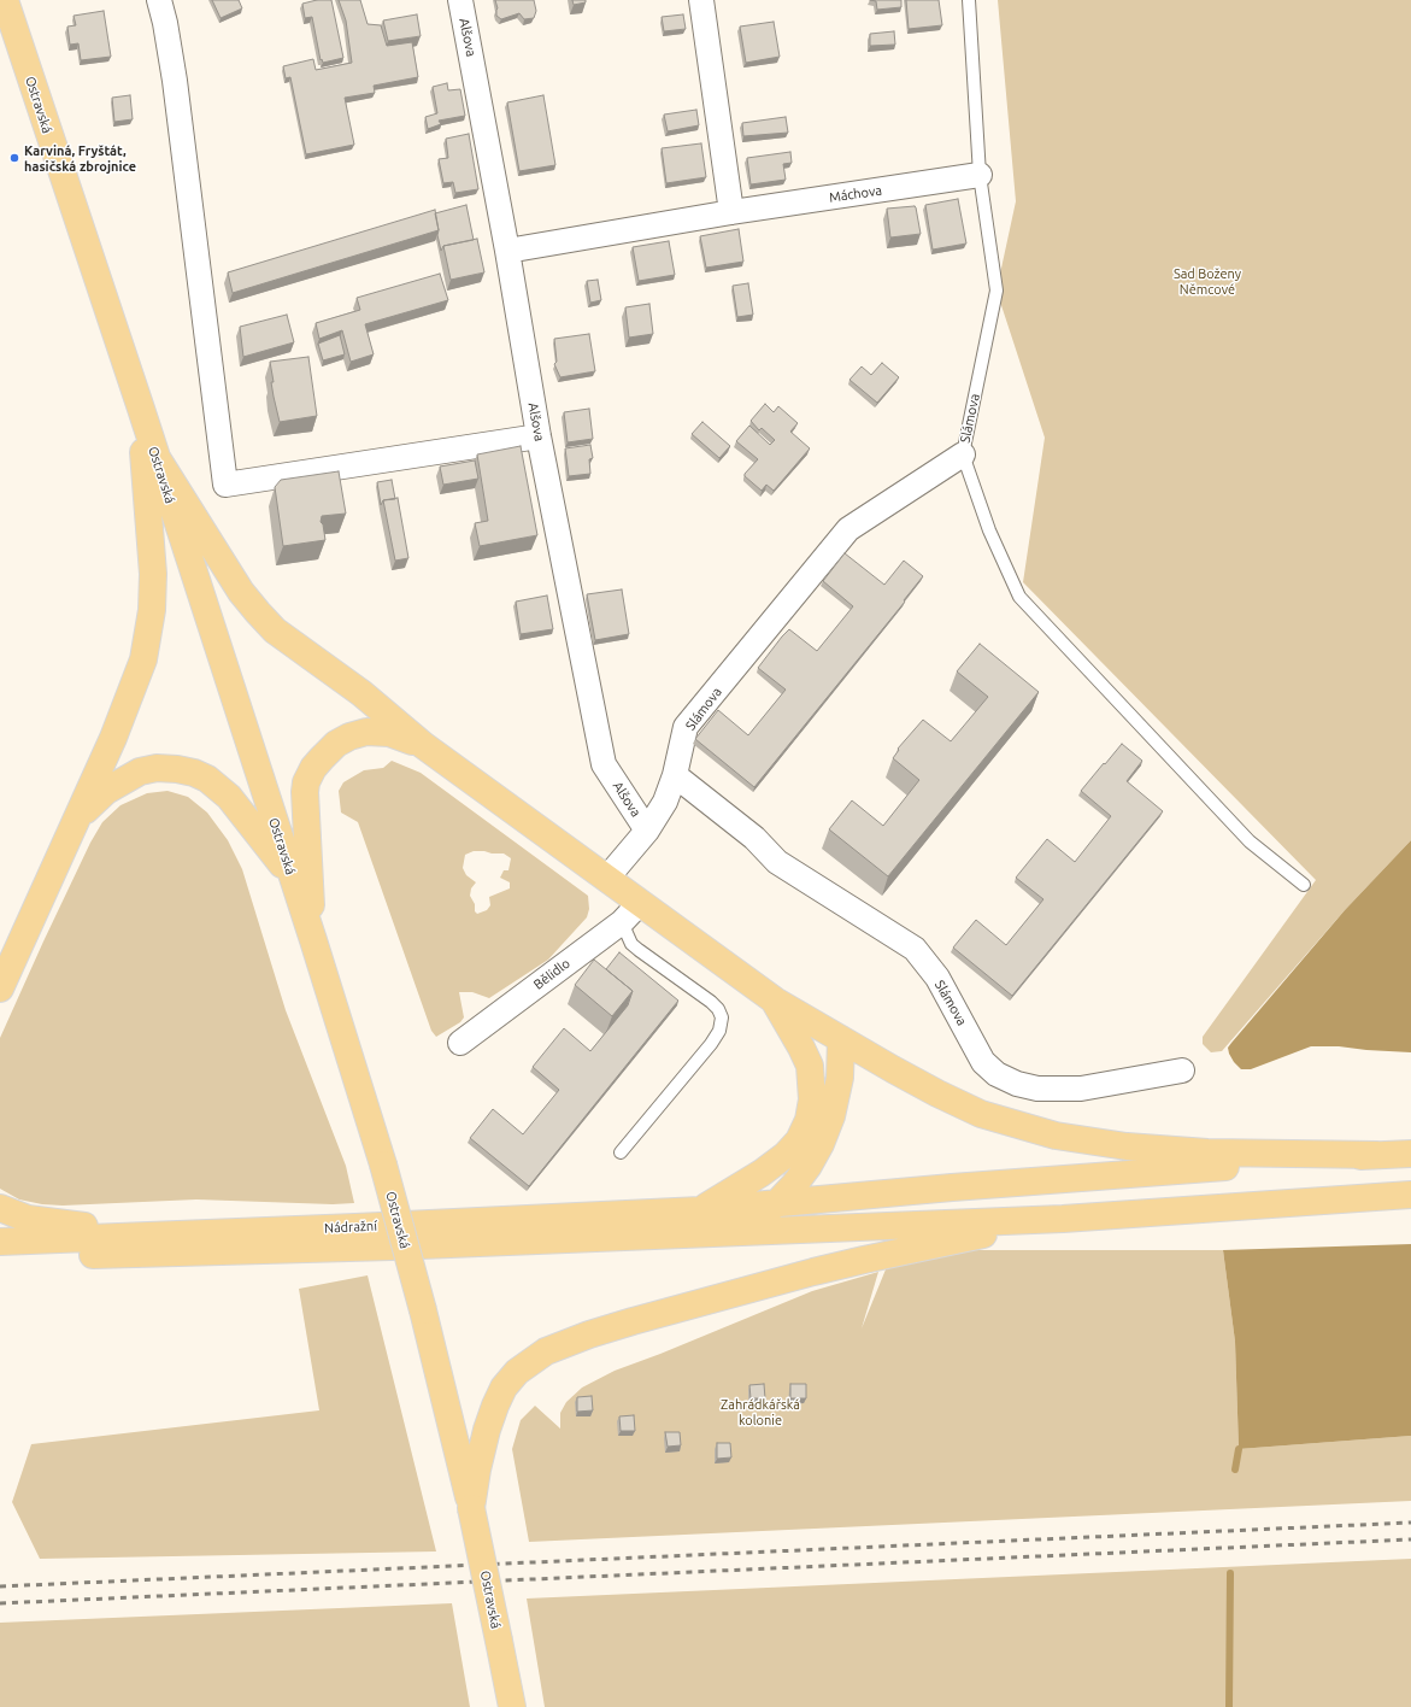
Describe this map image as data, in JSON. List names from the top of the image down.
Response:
{
  "streets": {
    "main road": ["Ostravská", "Nádražní"],
    "street": [
      "Alšova",
      "Máchova",
      "Slámova",
      "Bělidlo"
    ]
  },
  "crossings": [
    ["Alšova", "Máchova"],
    ["Alšova", "Slámova"],
    ["Máchova", "Slámova"]
  ],
  "parks": ["Sad Boženy Němcové", "Zahrádkářská kolonie"],
  "places": ["Karviná, Fryštát, hasičská zbrojnice"]
}
